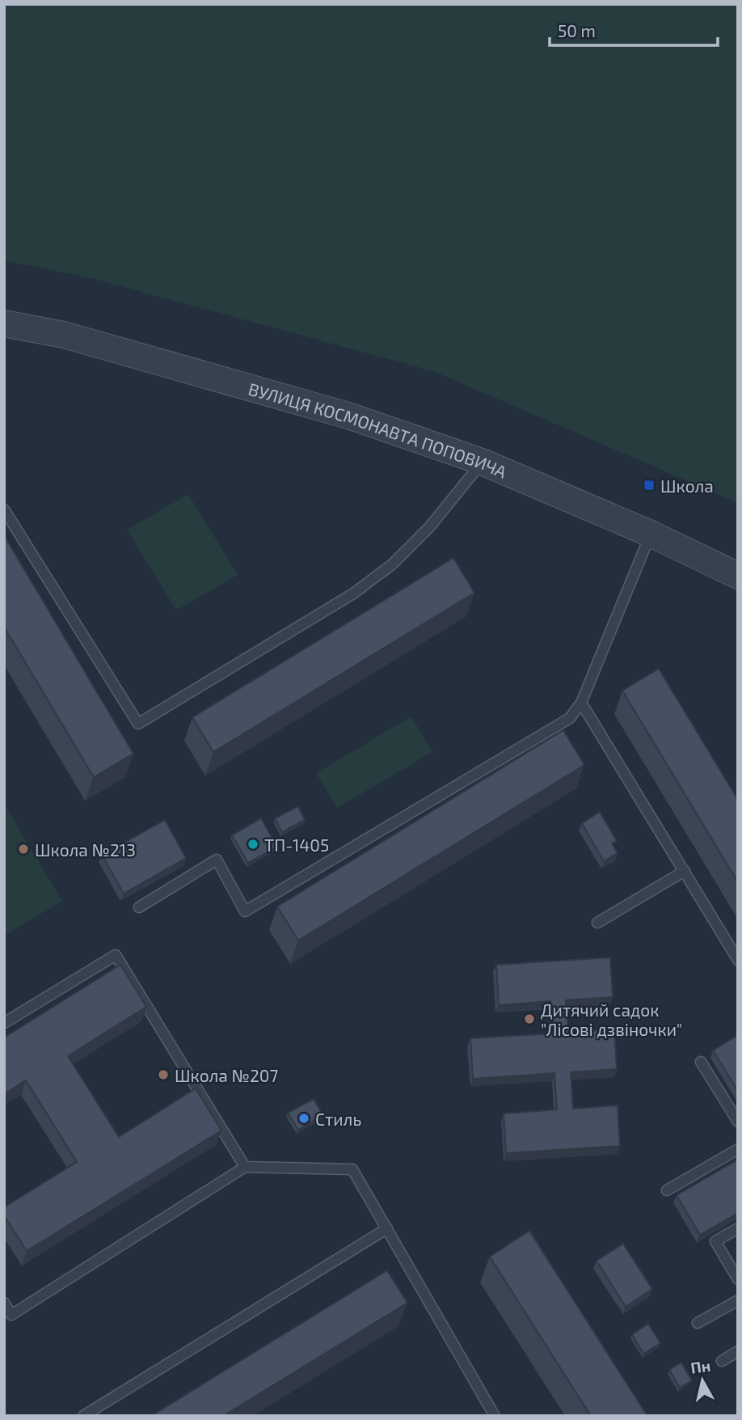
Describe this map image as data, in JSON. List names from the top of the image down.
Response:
{
  "streets": {
    "street": ["ВУЛИЦЯ КОСМОНАВТА ПОПОВИЧА"]
  },
  "places": {
    "transit": ["Школа"],
    "other": [
      "ТП-1405",
      "Школа №213",
      "Дитячий садок \"Лісові дзвіночки\"",
      "Школа №207",
      "Стиль"
    ]
  },
  "scale_bar": "50 m",
  "north": "top"
}
